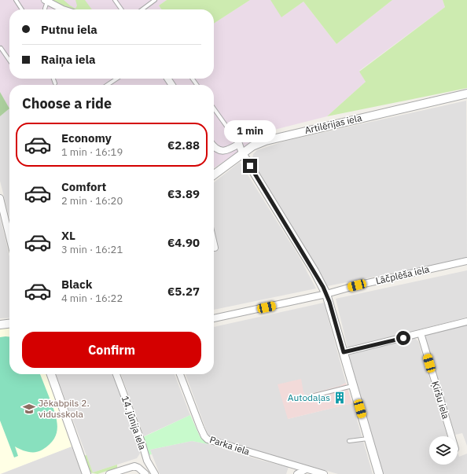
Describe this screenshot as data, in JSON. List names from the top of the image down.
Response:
{
  "streets": {
    "street": [
      "Artilērijas iela",
      "Lāčplēša iela",
      "Ķiršu iela",
      "14. jūnija iela",
      "Parka iela"
    ]
  },
  "places": {
    "building": ["Autodaļas"],
    "school or university": ["Jēkabpils 2. vidusskola"]
  },
  "page": {
    "banner": ["Putnu iela", "Raiņa iela"],
    "heading": "Choose a ride",
    "bubble": "1 min",
    "list": [
      {
        "name": "Economy",
        "note": "1 min · 16:19",
        "value": "€2.88"
      },
      {
        "name": "Comfort",
        "note": "2 min · 16:20",
        "value": "€3.89"
      },
      {
        "name": "XL",
        "note": "3 min · 16:21",
        "value": "€4.90"
      },
      {
        "name": "Black",
        "note": "4 min · 16:22",
        "value": "€5.27"
      }
    ],
    "buttons": "Confirm"
  }
}
